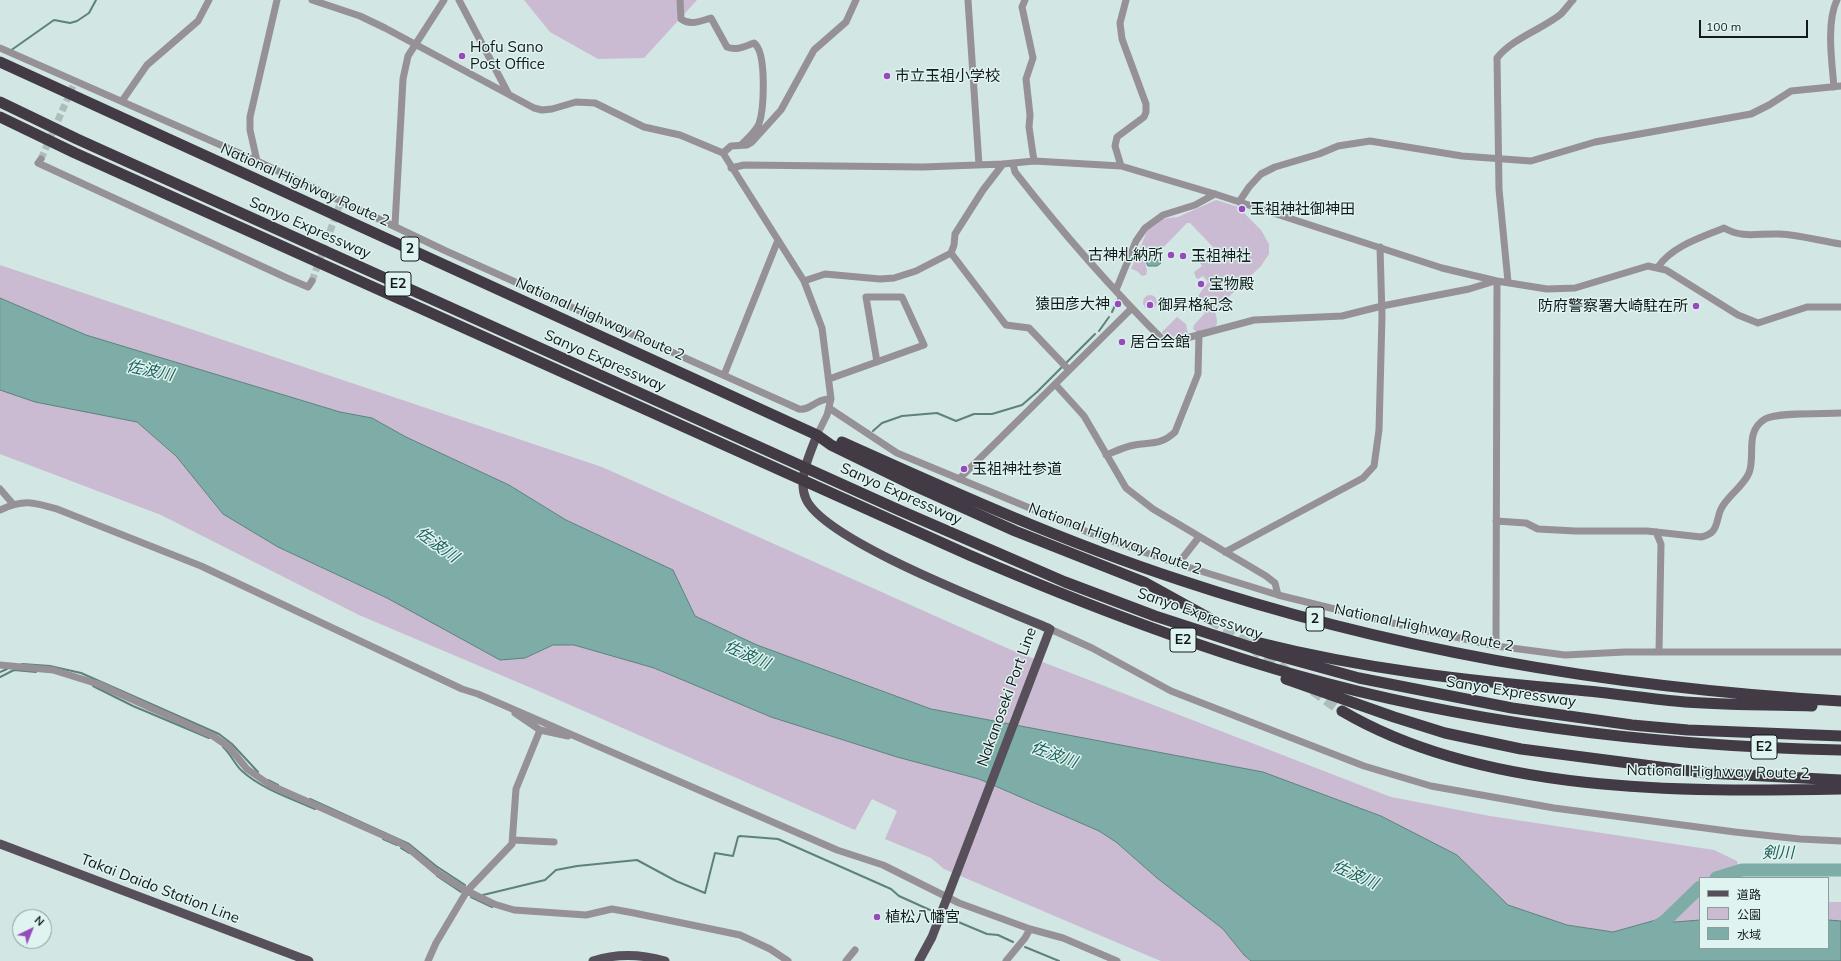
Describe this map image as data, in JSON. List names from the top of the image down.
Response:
{
  "streets": {
    "highway": [
      "National Highway Route 2",
      "Sanyo Expressway",
      "2",
      "E2"
    ],
    "main road": ["Nakanoseki Port Line", "Takai Daido Station Line"]
  },
  "crossings": [
    ["National Highway Route 2", "Nakanoseki Port Line"]
  ],
  "water": ["佐波川", "剣川"],
  "places": [
    "Hofu Sano Post Office",
    "市立玉祖小学校",
    "玉祖神社御神田",
    "古神札納所",
    "玉祖神社",
    "宝物殿",
    "猿田彦大神",
    "御昇格紀念",
    "防府警察署大崎駐在所",
    "居合会館",
    "玉祖神社参道",
    "植松八幡宮"
  ],
  "legend": ["道路", "公園", "水域"],
  "scale_bar": "100 m",
  "north": "top right"
}
